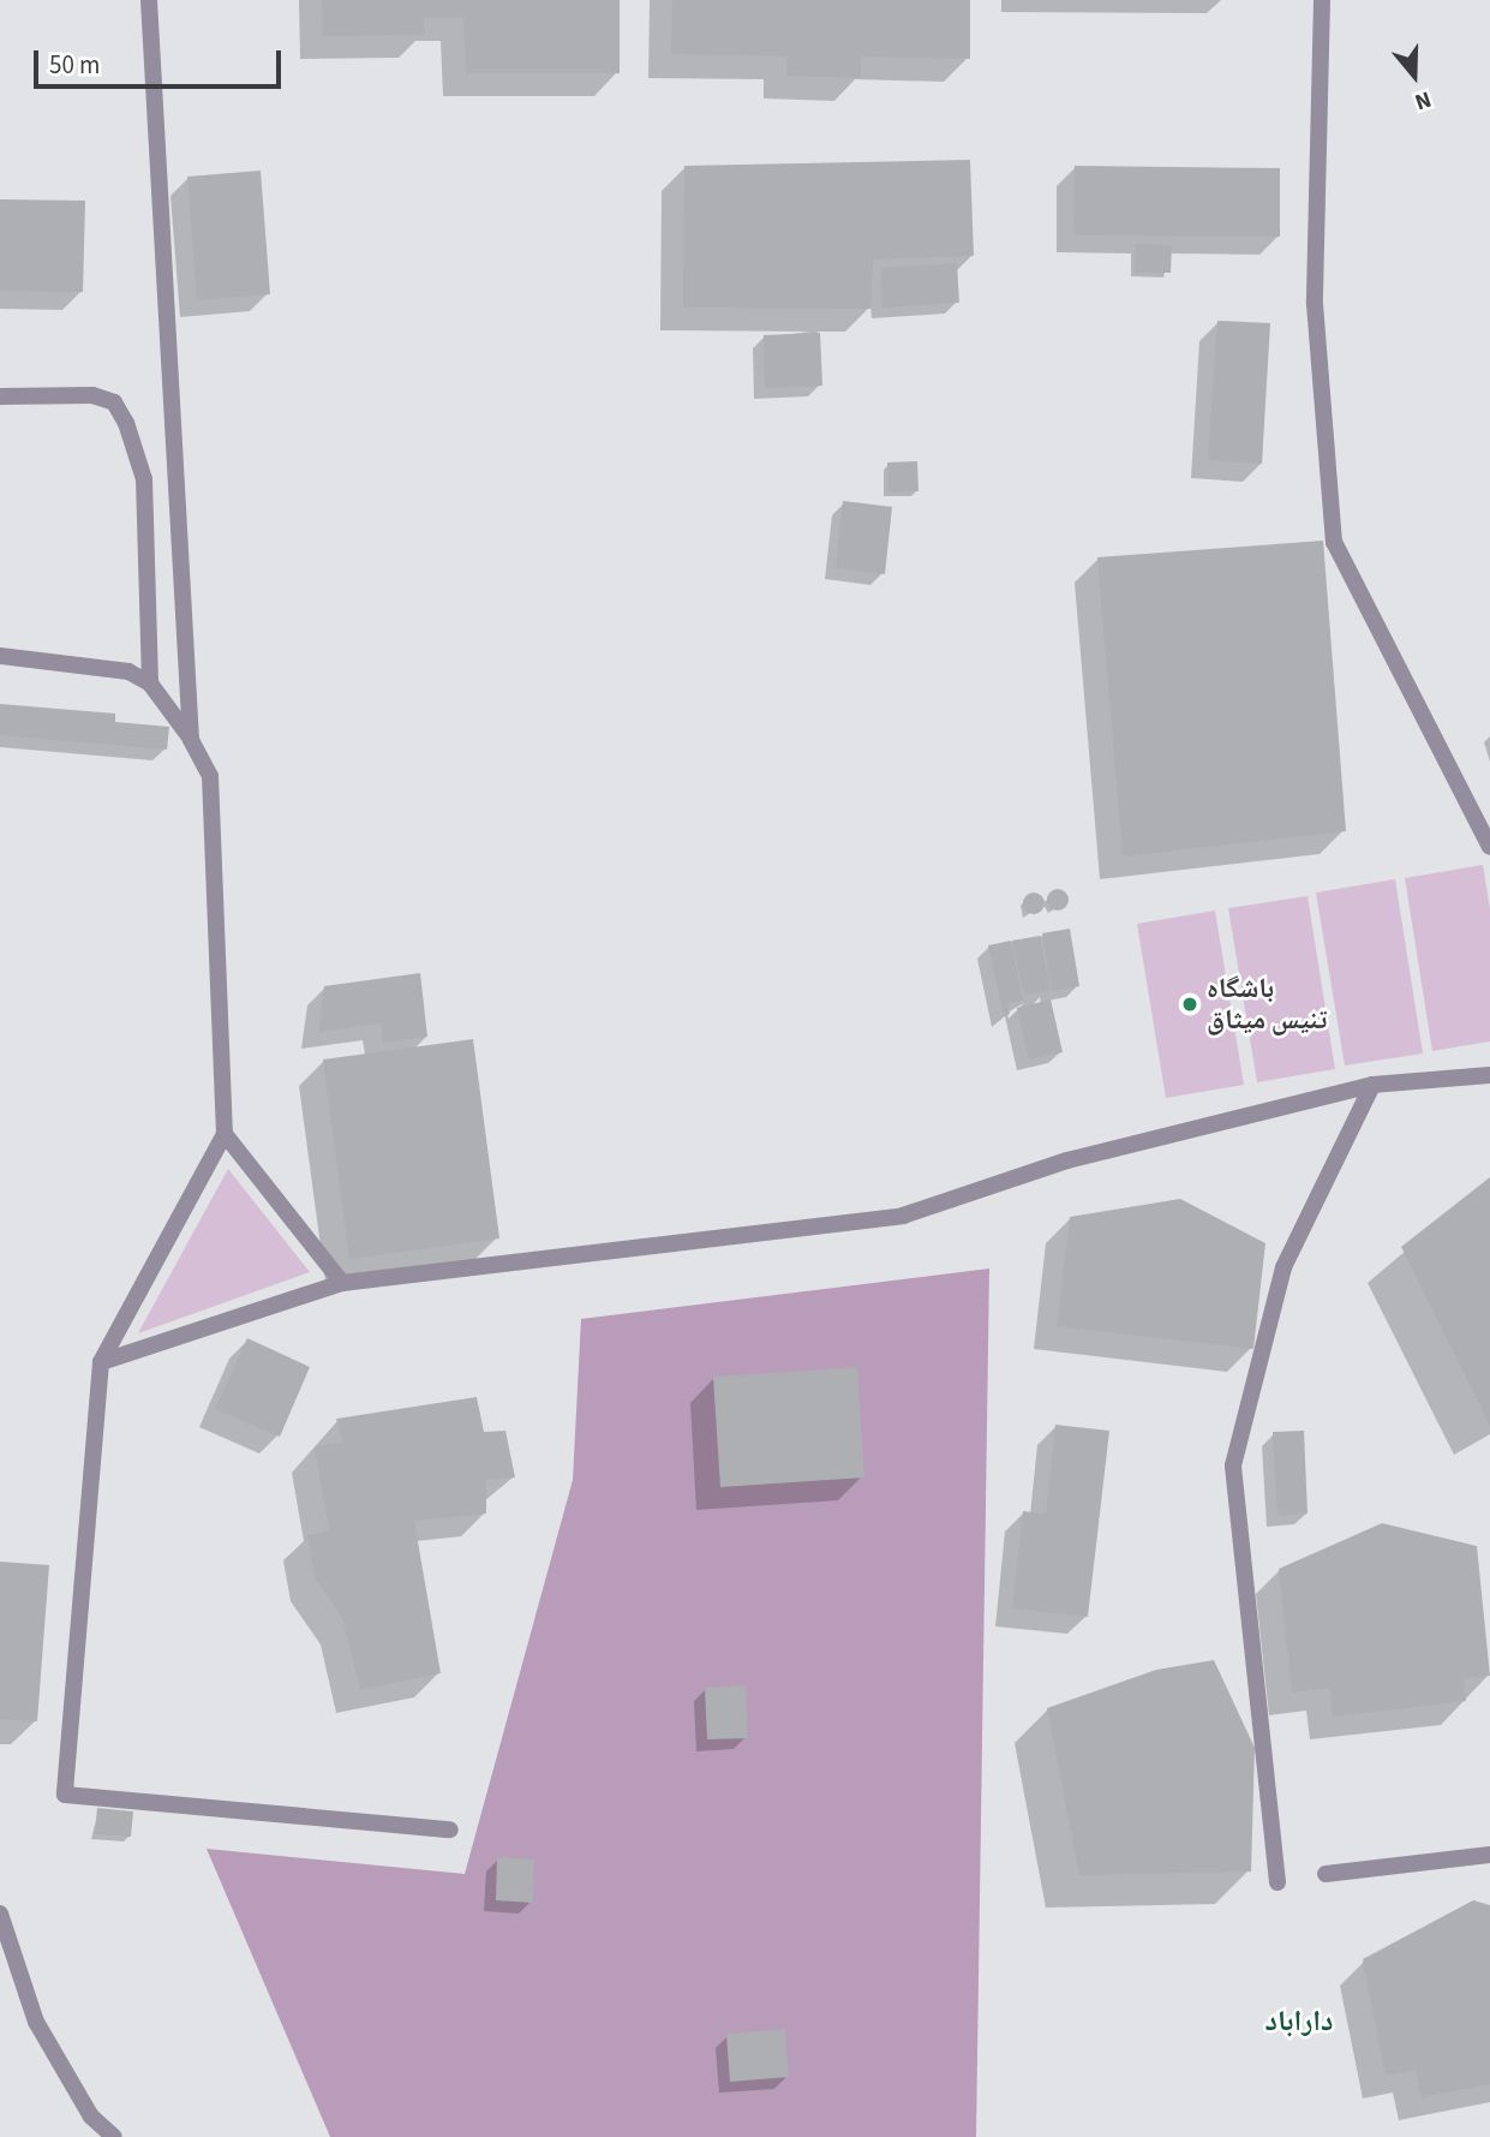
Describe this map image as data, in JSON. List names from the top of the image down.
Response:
{
  "districts": ["داراباد"],
  "places": ["باشگاه تنيس ميثاق"],
  "scale_bar": "50 m",
  "north": "bottom"
}
